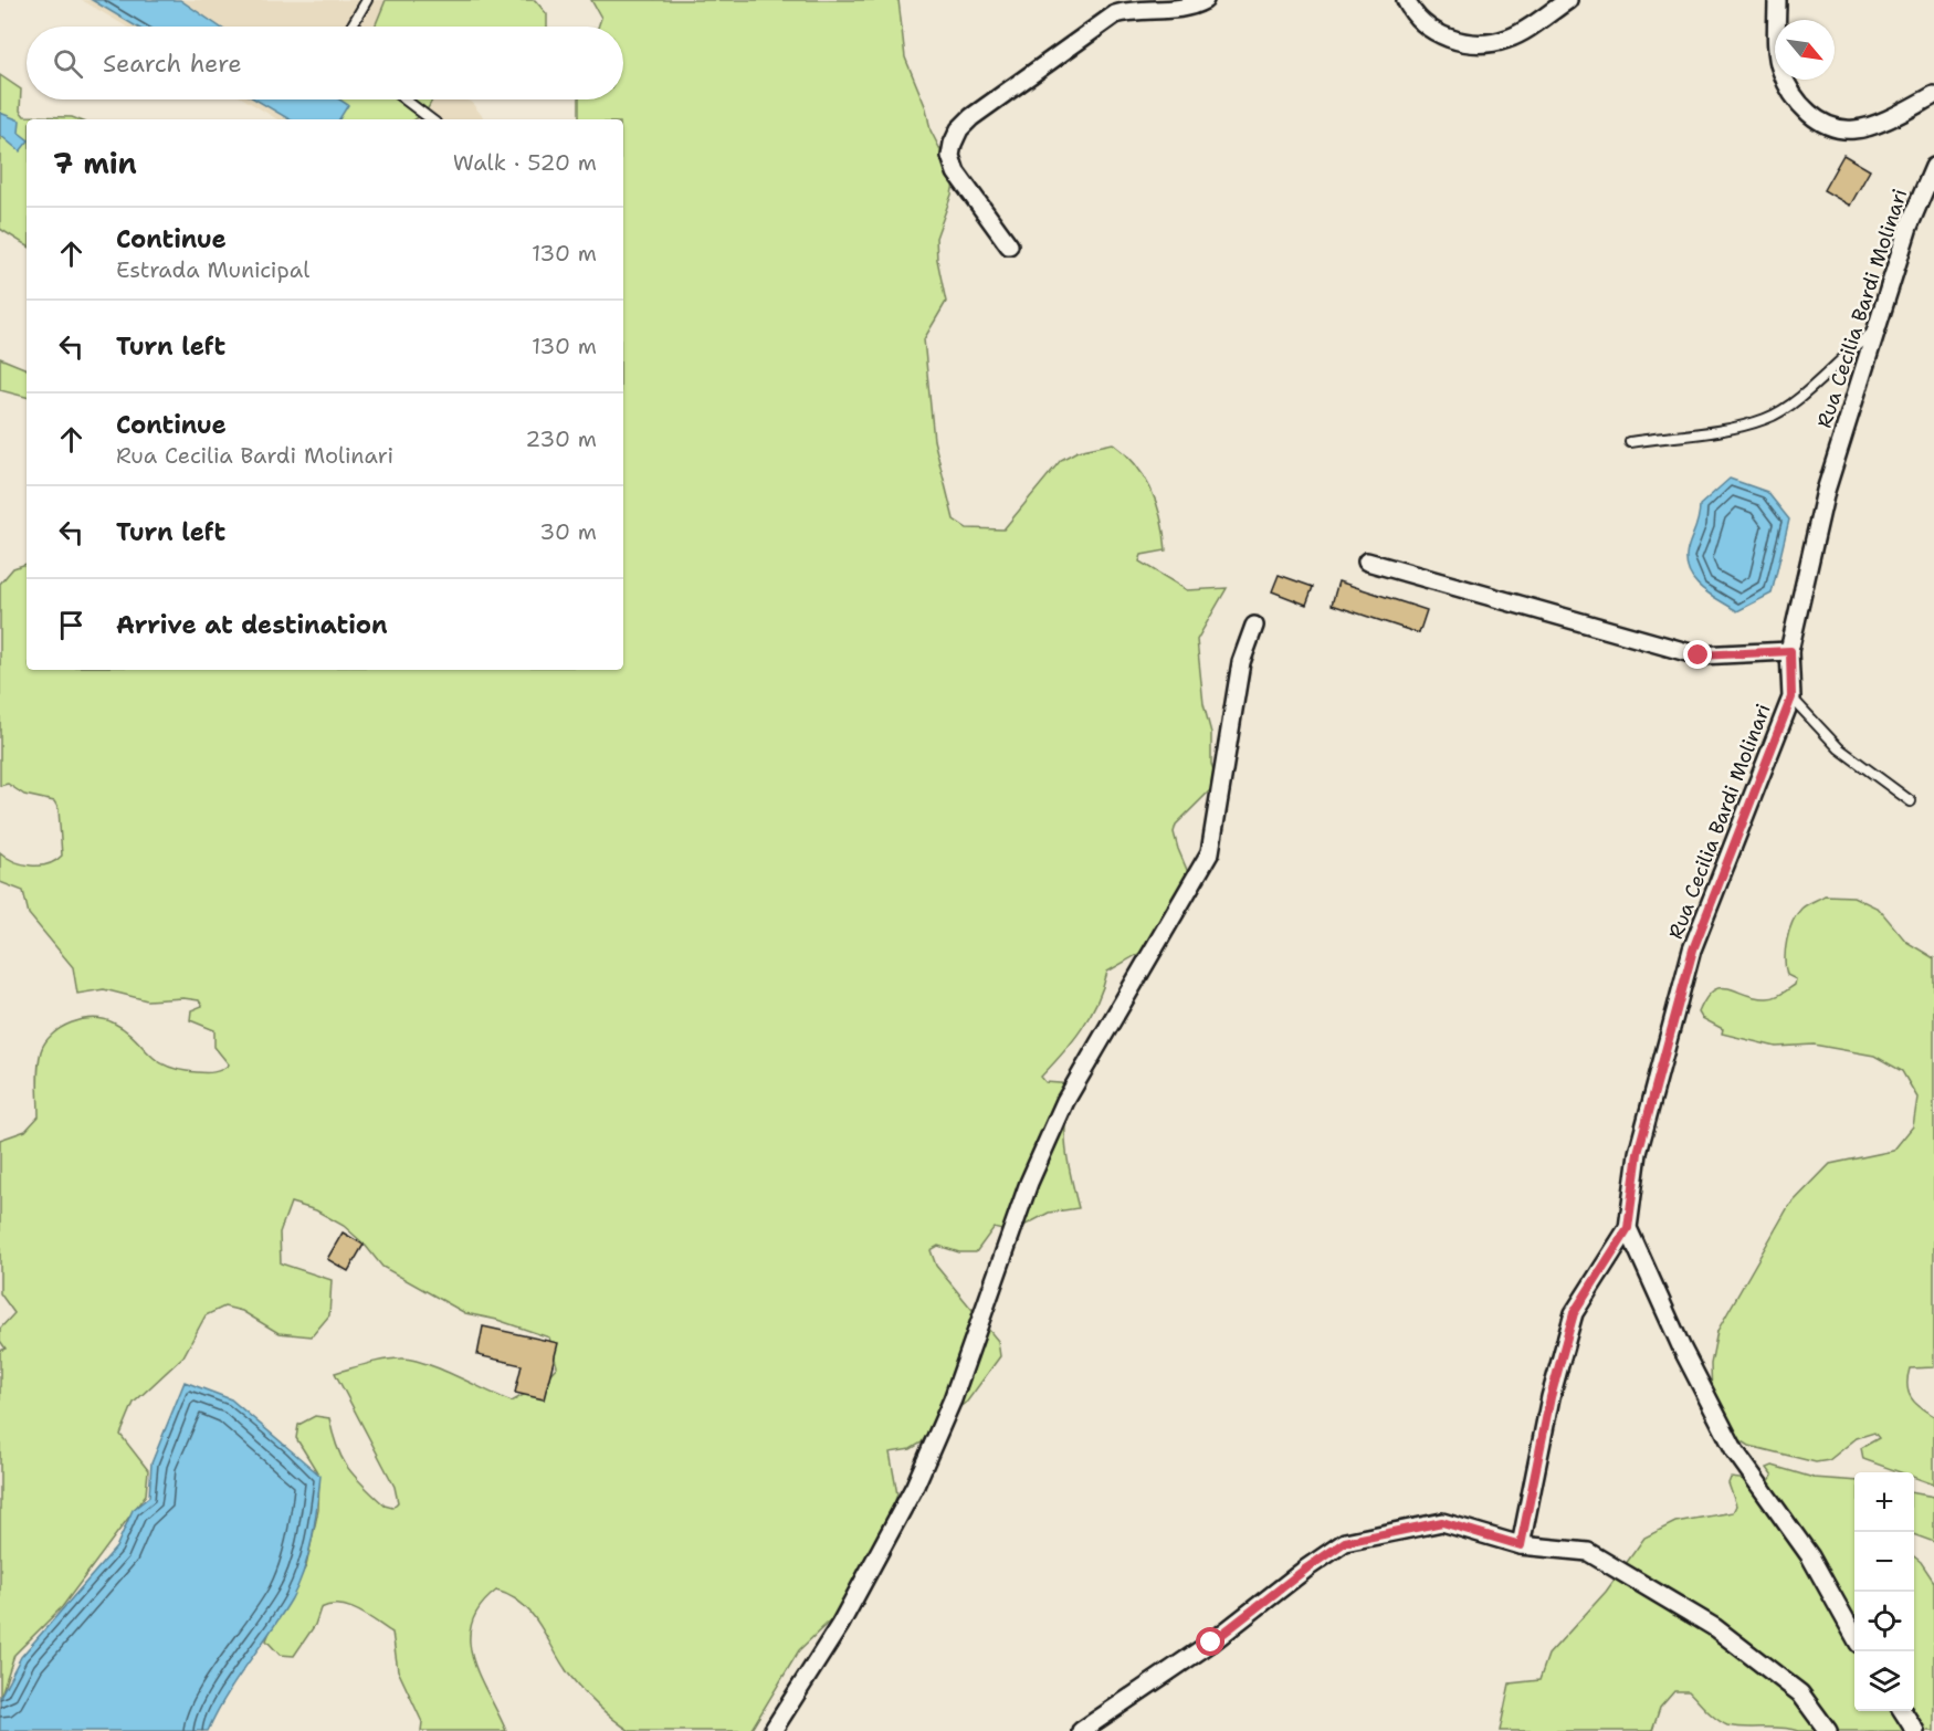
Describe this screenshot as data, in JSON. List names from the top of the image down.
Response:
{
  "streets": {
    "street": ["Rua Cecilia Bardi Molinari"]
  },
  "north": "bottom right",
  "page": {
    "search": "Search here",
    "heading": ["7 min", "Walk · 520 m"],
    "list": [
      ["Continue", "Estrada Municipal", "130 m"],
      ["Turn left", "130 m"],
      ["Continue", "Rua Cecilia Bardi Molinari", "230 m"],
      ["Turn left", "30 m"],
      "Arrive at destination"
    ],
    "map_buttons": ["+", "−"]
  }
}
